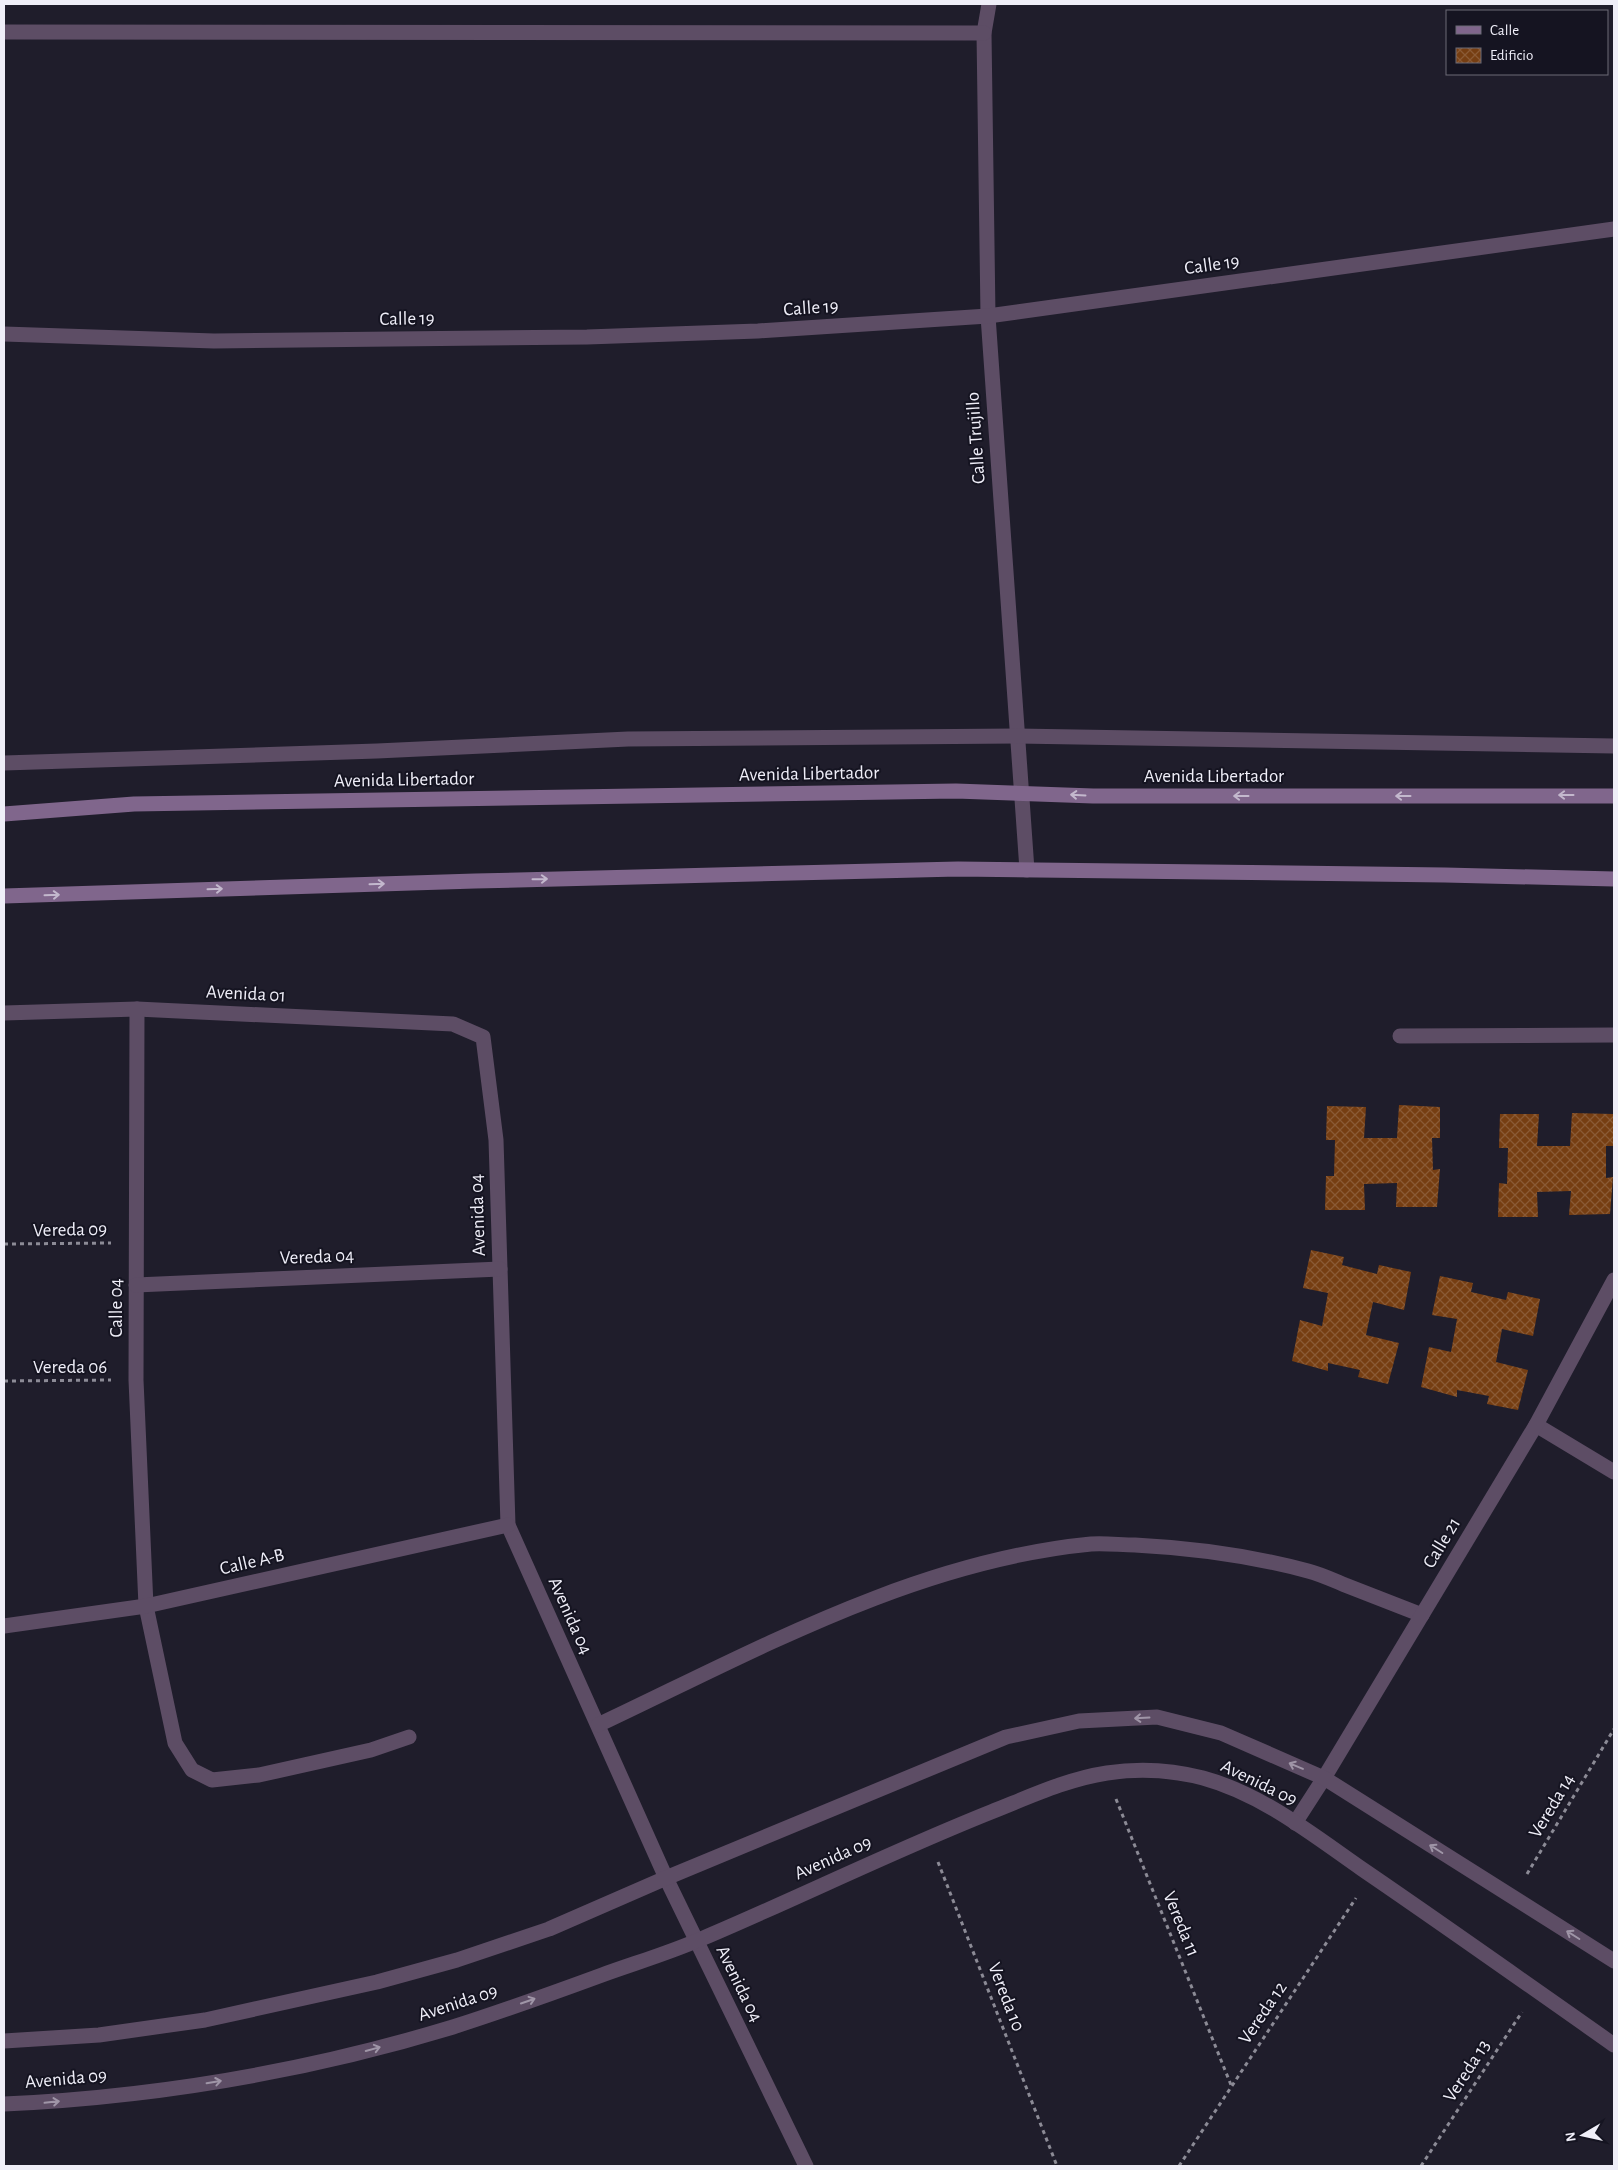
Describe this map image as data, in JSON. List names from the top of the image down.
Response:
{
  "streets": {
    "street": [
      "Calle 19",
      "Calle Trujillo",
      "Avenida Libertador",
      "Avenida 01",
      "Avenida 04",
      "Vereda 04",
      "Calle 04",
      "Calle 21",
      "Calle A-B",
      "Avenida 09"
    ],
    "path": [
      "Vereda 09",
      "Vereda 06",
      "Vereda 14",
      "Vereda 11",
      "Vereda 10",
      "Vereda 12",
      "Vereda 13"
    ]
  },
  "crossings": [
    ["Calle 19", "Calle Trujillo"],
    ["Calle Trujillo", "Avenida Libertador"],
    ["Avenida 01", "Avenida 04"],
    ["Avenida 01", "Calle 04"],
    ["Avenida 04", "Vereda 04"],
    ["Avenida 04", "Calle A-B"],
    ["Avenida 04", "Avenida 09"],
    ["Vereda 09", "Calle 04"],
    ["Vereda 04", "Calle 04"],
    ["Calle 04", "Vereda 06"],
    ["Calle 04", "Calle A-B"],
    ["Calle 21", "Avenida 09"],
    ["Avenida 09", "Vereda 14"],
    ["Avenida 09", "Vereda 11"],
    ["Avenida 09", "Vereda 10"],
    ["Avenida 09", "Vereda 12"],
    ["Avenida 09", "Vereda 13"],
    ["Vereda 11", "Vereda 12"]
  ],
  "legend": ["Calle", "Edificio"],
  "north": "left"
}
